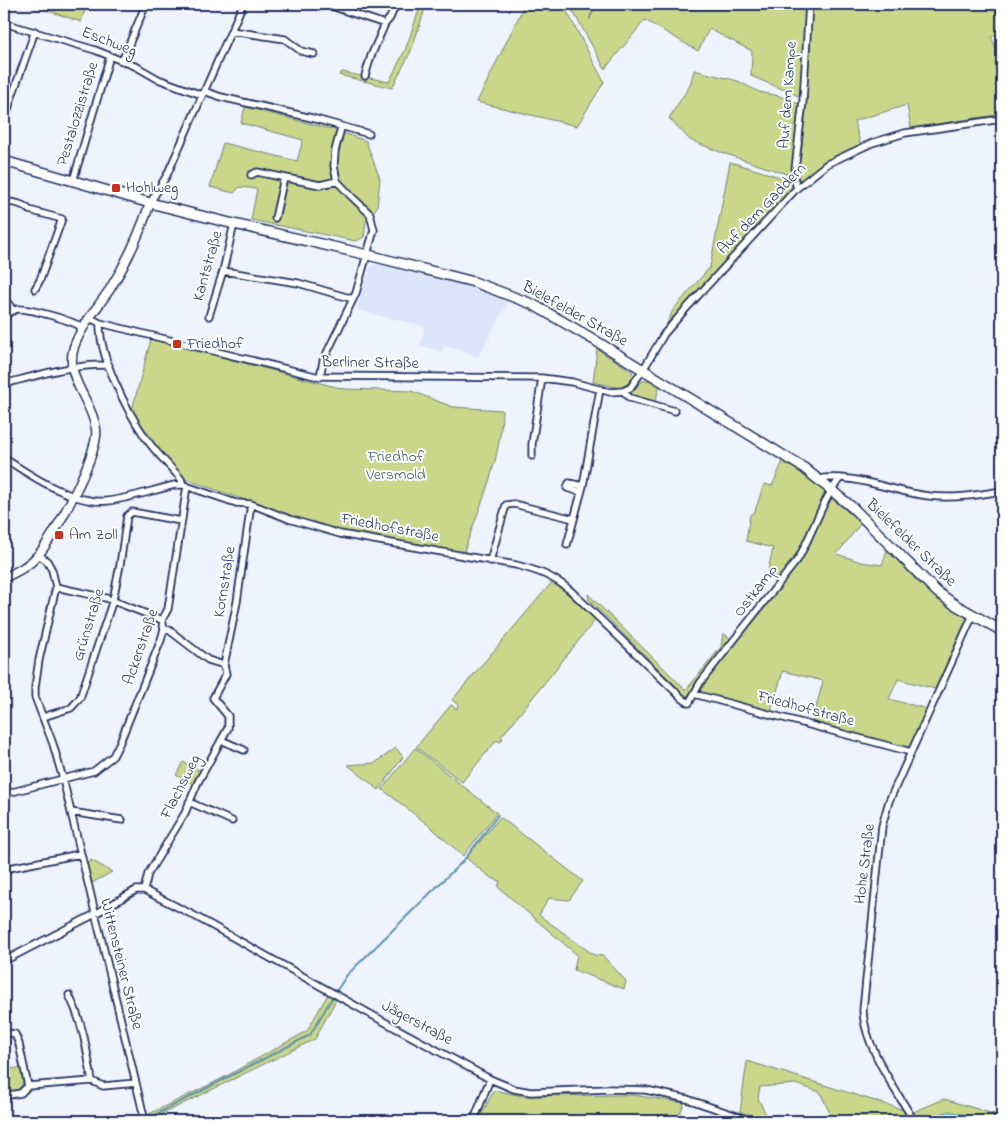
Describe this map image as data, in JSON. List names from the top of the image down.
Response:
{
  "streets": {
    "main road": ["Bielefelder Straße"],
    "street": [
      "Eschweg",
      "Auf dem Kampe",
      "Pestalozzistraße",
      "Auf dem Gaddern",
      "Kantstraße",
      "Berliner Straße",
      "Friedhofstraße",
      "Kornstraße",
      "Ostkamp",
      "Grünstraße",
      "Ackerstraße",
      "Flachsweg",
      "Hohe Straße",
      "Wittensteiner Straße",
      "Jägerstraße"
    ]
  },
  "crossings": [
    ["Eschweg", "Pestalozzistraße"],
    ["Auf dem Kampe", "Auf dem Gaddern"],
    ["Pestalozzistraße", "Bielefelder Straße"],
    ["Auf dem Gaddern", "Bielefelder Straße"],
    ["Kantstraße", "Bielefelder Straße"],
    ["Bielefelder Straße", "Ostkamp"],
    ["Bielefelder Straße", "Hohe Straße"],
    ["Friedhofstraße", "Kornstraße"],
    ["Friedhofstraße", "Ostkamp"],
    ["Friedhofstraße", "Ackerstraße"],
    ["Friedhofstraße", "Hohe Straße"],
    ["Kornstraße", "Flachsweg"],
    ["Grünstraße", "Ackerstraße"],
    ["Grünstraße", "Wittensteiner Straße"],
    ["Ackerstraße", "Wittensteiner Straße"],
    ["Flachsweg", "Jägerstraße"]
  ],
  "parks": ["Friedhof Versmold"],
  "places": {
    "transit": ["Hohlweg", "Friedhof", "Am Zoll"]
  }
}
